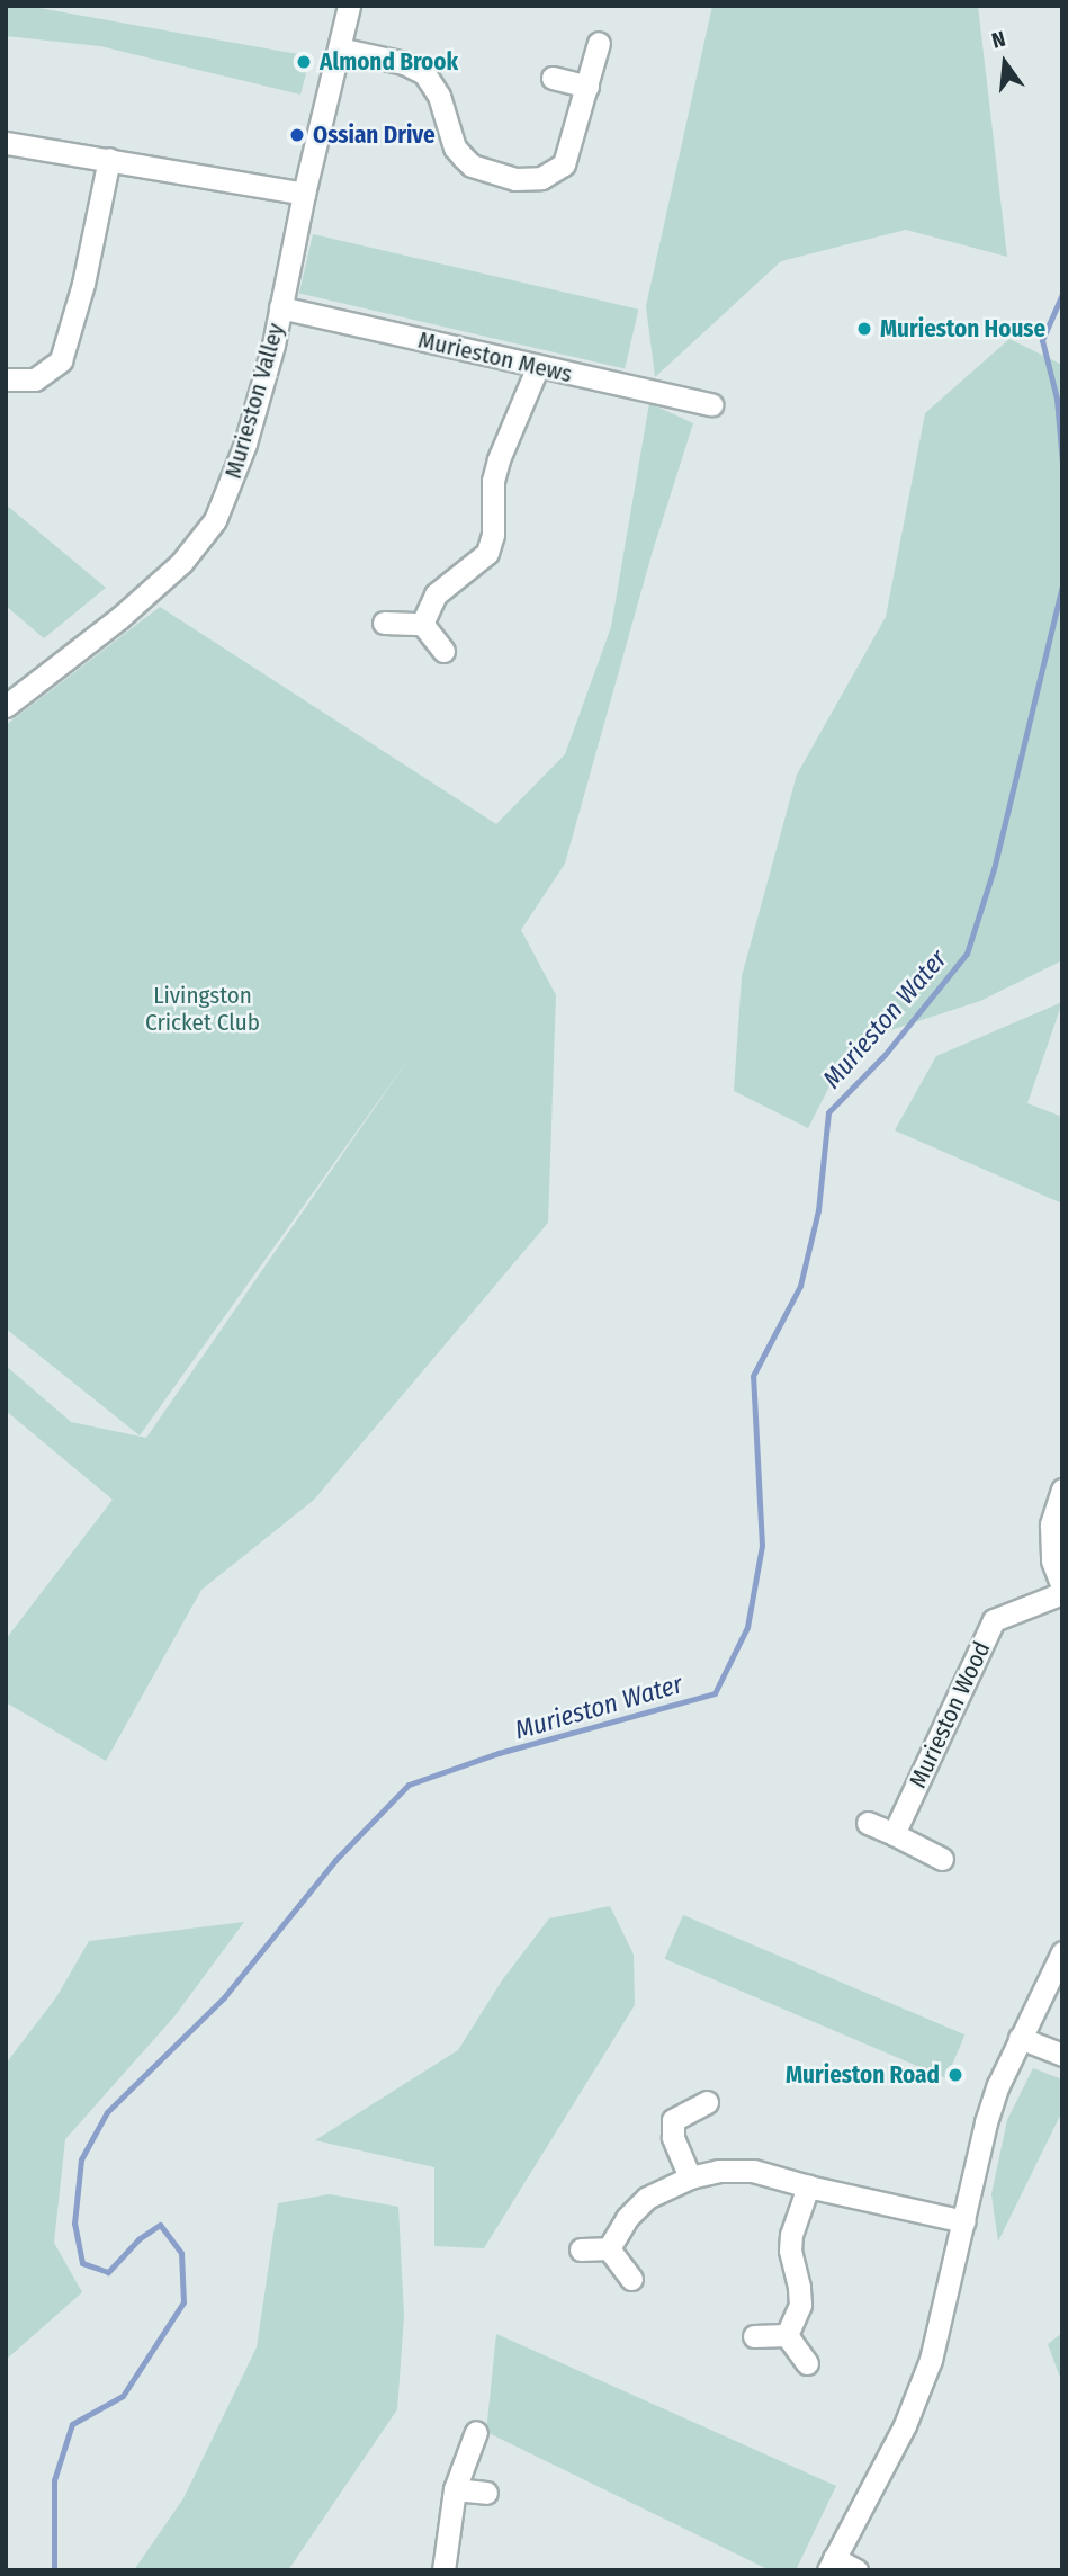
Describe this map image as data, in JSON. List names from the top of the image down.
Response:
{
  "streets": {
    "street": ["Murieston Mews", "Murieston Valley", "Murieston Wood"]
  },
  "crossings": [
    ["Murieston Mews", "Murieston Valley"]
  ],
  "water": ["Murieston Water"],
  "parks": ["Livingston Cricket Club"],
  "places": [
    "Almond Brook",
    "Ossian Drive",
    "Murieston House",
    "Murieston Road"
  ],
  "north": "top"
}
